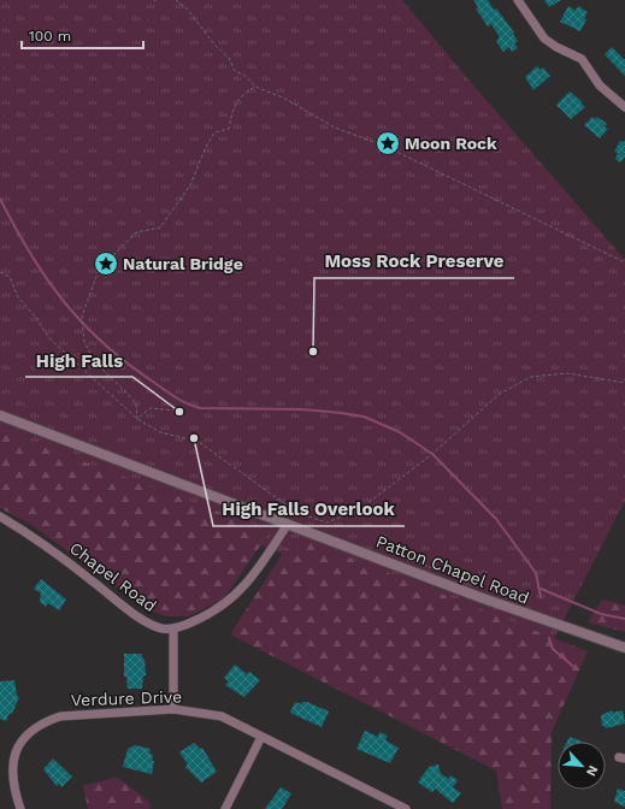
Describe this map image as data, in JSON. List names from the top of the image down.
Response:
{
  "streets": {
    "street": ["Patton Chapel Road", "Chapel Road", "Verdure Drive"]
  },
  "places": {
    "place": ["Moon Rock", "Natural Bridge"],
    "other": ["Moss Rock Preserve", "High Falls", "High Falls Overlook"]
  },
  "scale_bar": "100 m",
  "north": "bottom right"
}
